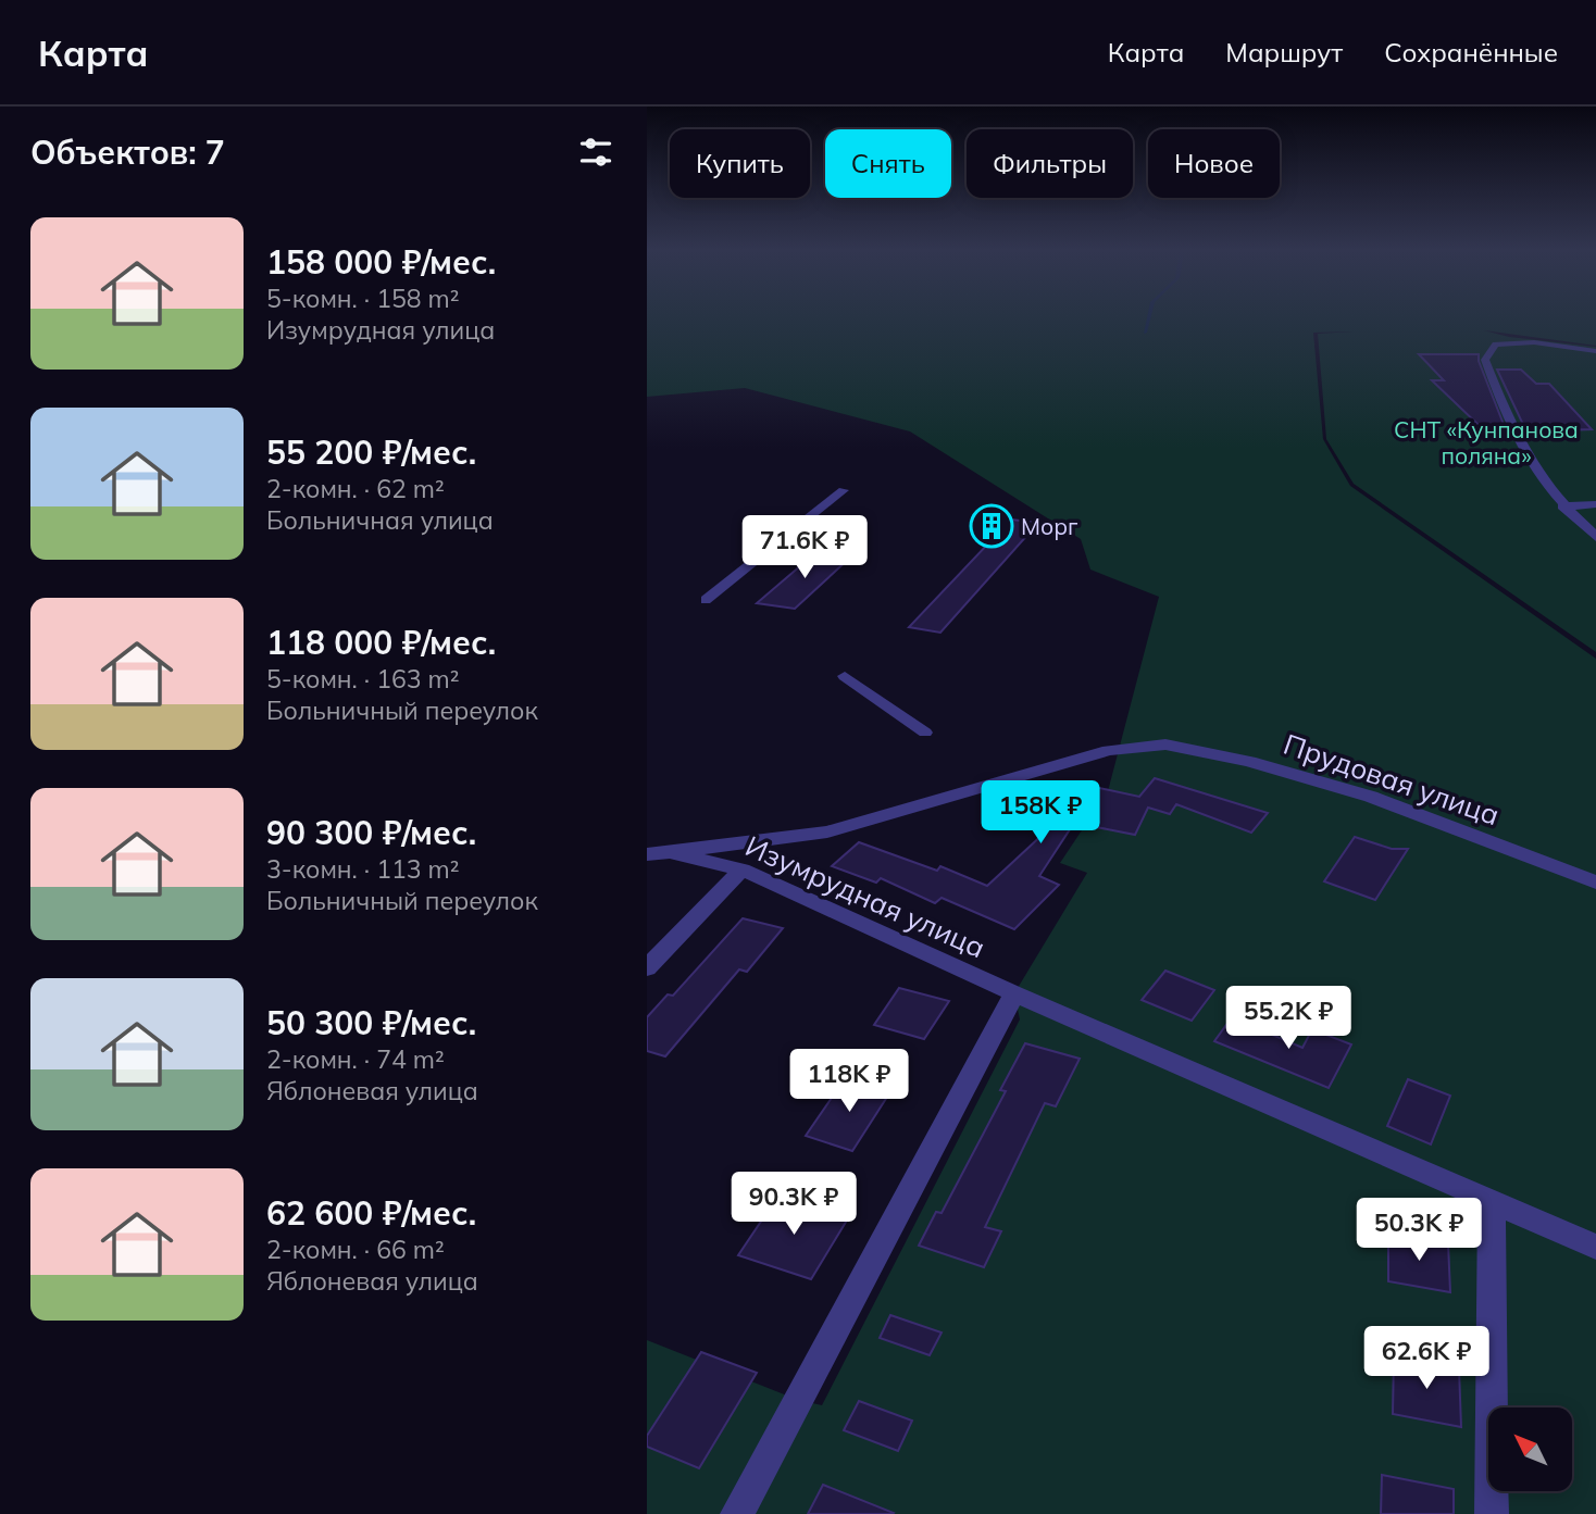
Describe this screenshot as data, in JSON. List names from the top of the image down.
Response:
{
  "streets": {
    "street": ["Прудовая улица", "Изумрудная улица"]
  },
  "crossings": [
    ["Прудовая улица", "Изумрудная улица"]
  ],
  "parks": ["СНТ «Кунпанова поляна»"],
  "places": {
    "building": ["Морг"]
  },
  "north": "top left",
  "page": {
    "header": "Карта",
    "nav": ["Карта", "Маршрут", "Сохранённые"],
    "heading": "Объектов: 7",
    "chip": [
      "Купить",
      "Снять",
      "Фильтры",
      "Новое"
    ],
    "list": [
      {
        "name": "158 000 ₽/мес.",
        "note": "5-комн. · 158 m² · Изумрудная улица"
      },
      {
        "name": "55 200 ₽/мес.",
        "note": "2-комн. · 62 m² · Больничная улица"
      },
      {
        "name": "118 000 ₽/мес.",
        "note": "5-комн. · 163 m² · Больничный переулок"
      },
      {
        "name": "90 300 ₽/мес.",
        "note": "3-комн. · 113 m² · Больничный переулок"
      },
      {
        "name": "50 300 ₽/мес.",
        "note": "2-комн. · 74 m² · Яблоневая улица"
      },
      {
        "name": "62 600 ₽/мес.",
        "note": "2-комн. · 66 m² · Яблоневая улица"
      }
    ],
    "price": [
      "71.6K ₽",
      "158K ₽",
      "55.2K ₽",
      "118K ₽",
      "90.3K ₽",
      "50.3K ₽",
      "62.6K ₽"
    ]
  }
}
